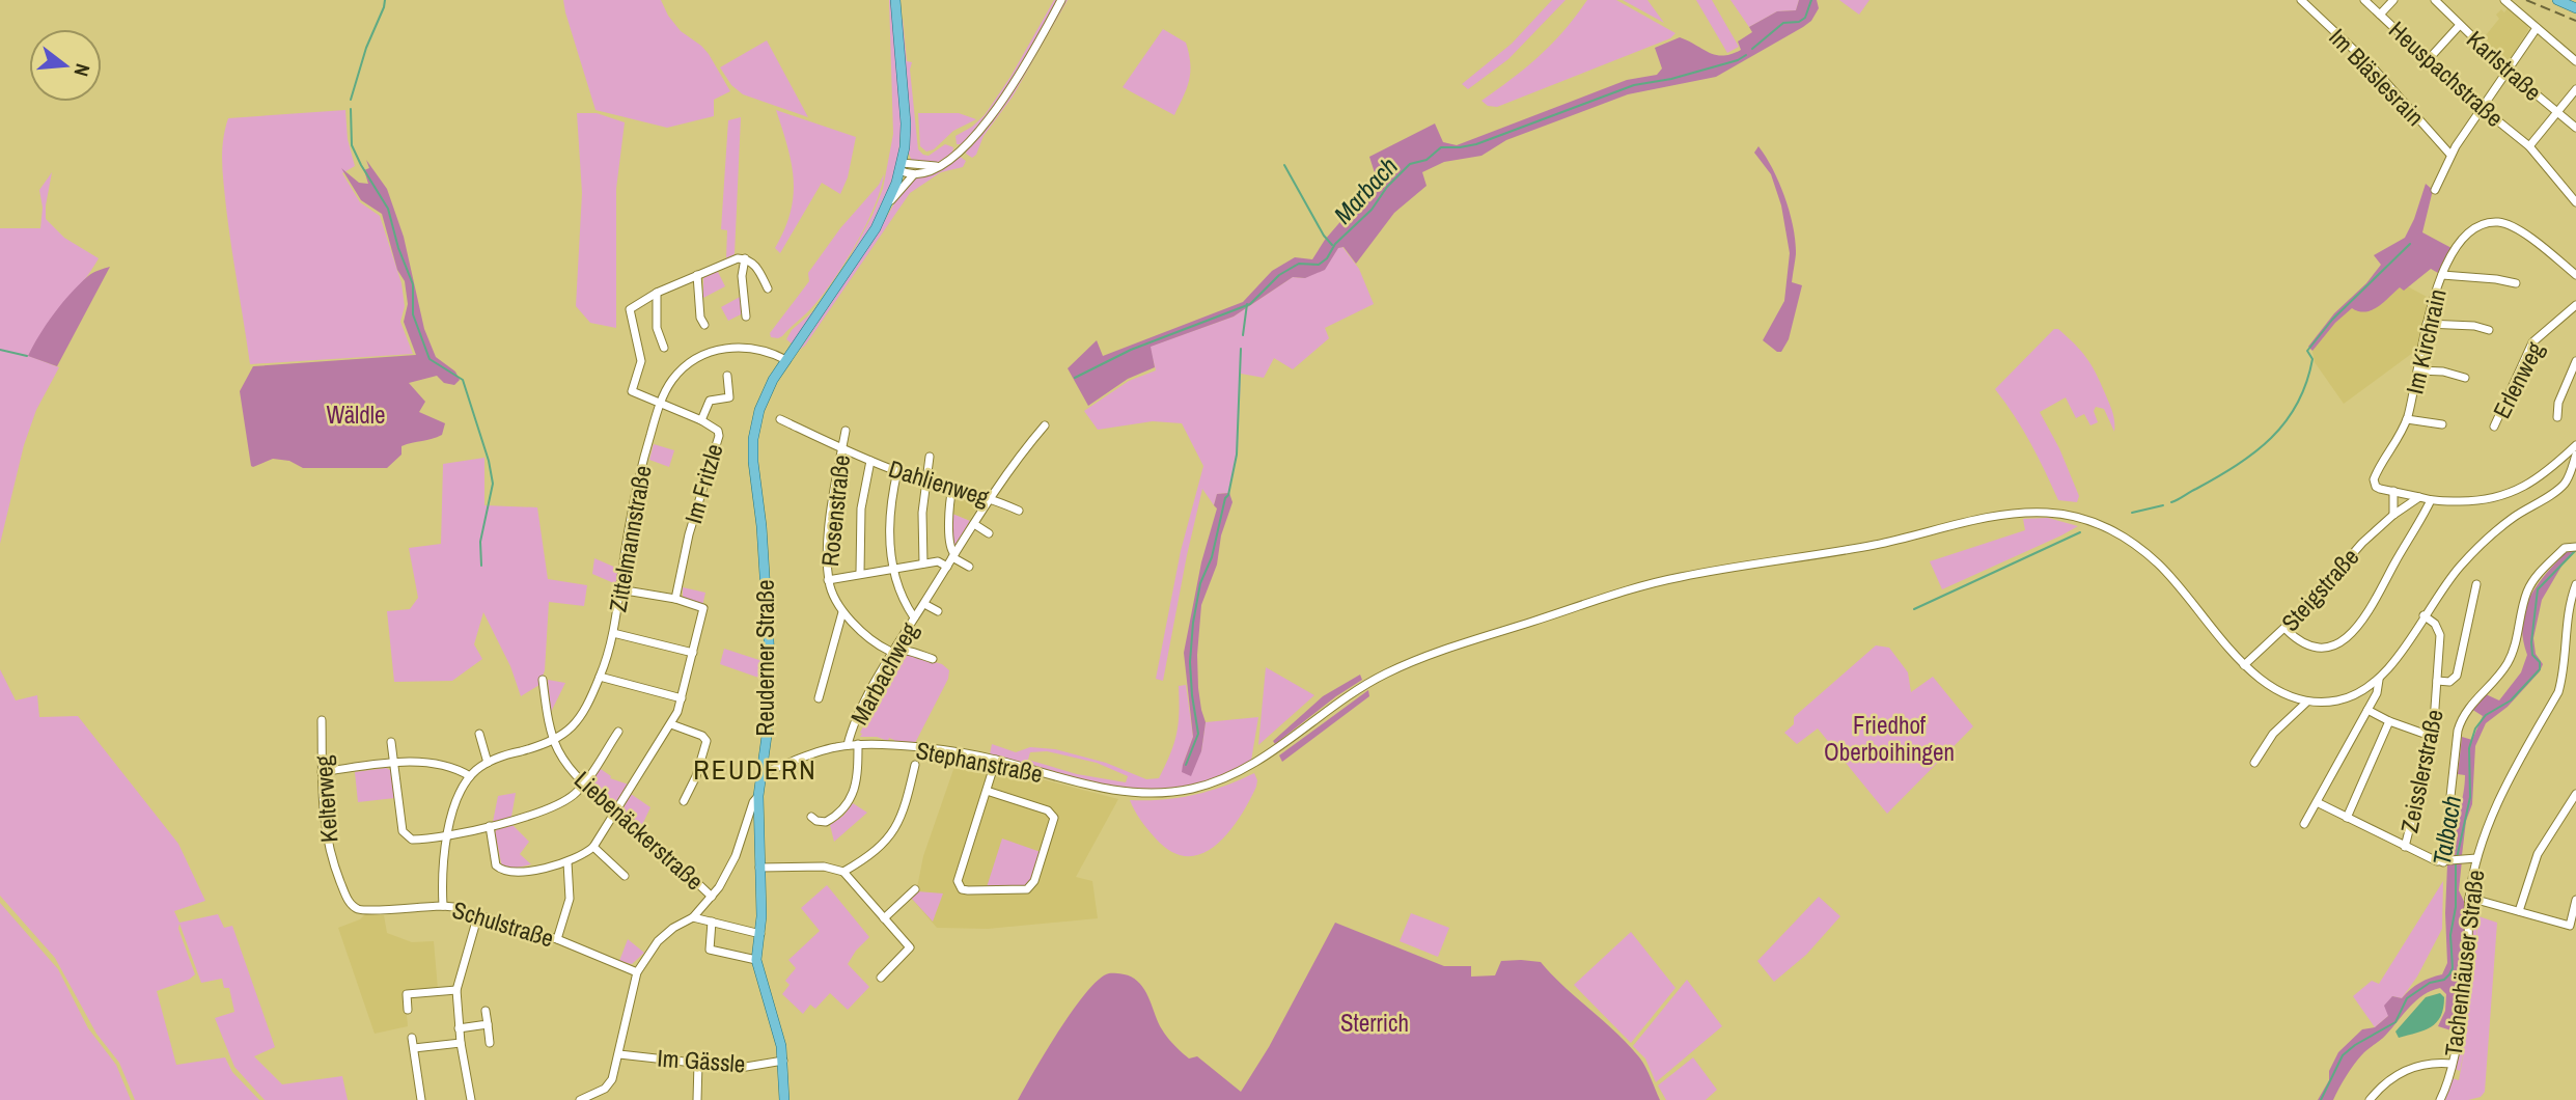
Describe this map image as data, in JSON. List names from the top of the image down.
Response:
{
  "streets": {
    "main road": ["Reuderner Straße"],
    "street": [
      "Karlstraße",
      "Heuspachstraße",
      "Im Bläslesrain",
      "Im Kirchrain",
      "Erlenweg",
      "Dahlienweg",
      "Im Fritzle",
      "Rosenstraße",
      "Zittelmannstraße",
      "Steigstraße",
      "Marbachweg",
      "Stephanstraße",
      "Zeisslerstraße",
      "Kelterweg",
      "Liebenäckerstraße",
      "Schulstraße",
      "Tachenhäuser Straße",
      "Im Gässle"
    ]
  },
  "crossings": [
    ["Dahlienweg", "Rosenstraße"],
    ["Dahlienweg", "Marbachweg"],
    ["Im Fritzle", "Zittelmannstraße"],
    ["Rosenstraße", "Marbachweg"],
    ["Zittelmannstraße", "Reuderner Straße"],
    ["Zittelmannstraße", "Liebenäckerstraße"],
    ["Zittelmannstraße", "Schulstraße"],
    ["Steigstraße", "Stephanstraße"],
    ["Reuderner Straße", "Stephanstraße"],
    ["Reuderner Straße", "Im Gässle"],
    ["Marbachweg", "Stephanstraße"],
    ["Kelterweg", "Schulstraße"]
  ],
  "districts": ["REUDERN"],
  "water": ["Marbach", "Talbach"],
  "parks": ["Wäldle", "Friedhof Oberboihingen", "Sterrich"],
  "north": "right"
}
